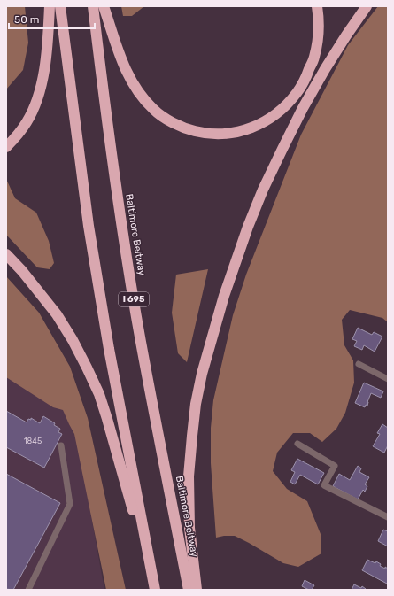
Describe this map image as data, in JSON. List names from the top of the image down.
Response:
{
  "streets": {
    "highway": ["Baltimore Beltway", "I 695"]
  },
  "house_numbers": ["1845"],
  "scale_bar": "50 m"
}
